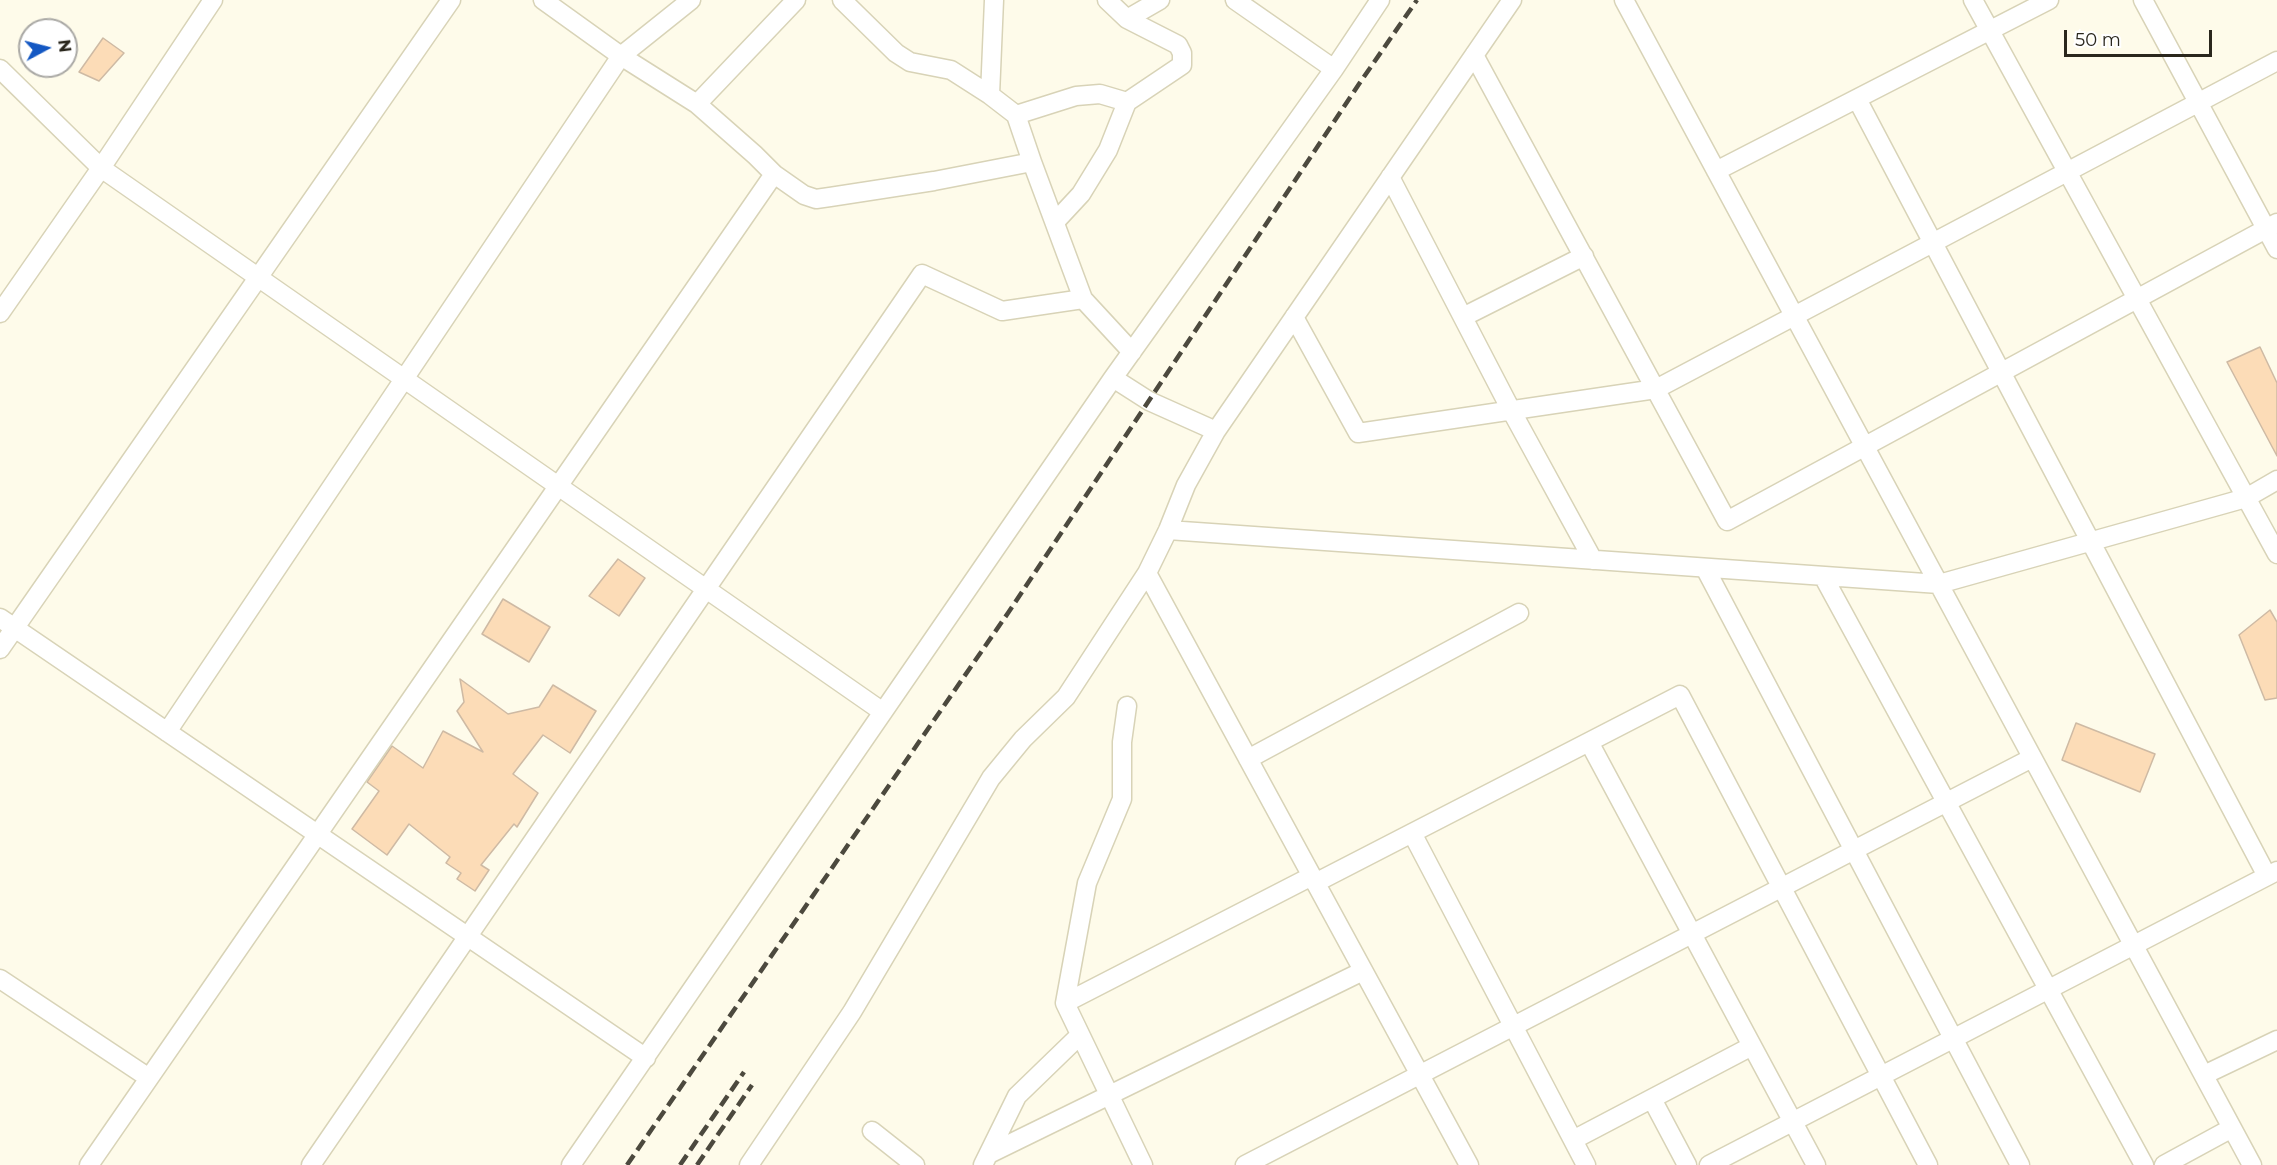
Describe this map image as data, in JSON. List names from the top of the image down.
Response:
{
  "scale_bar": "50 m",
  "north": "right"
}
